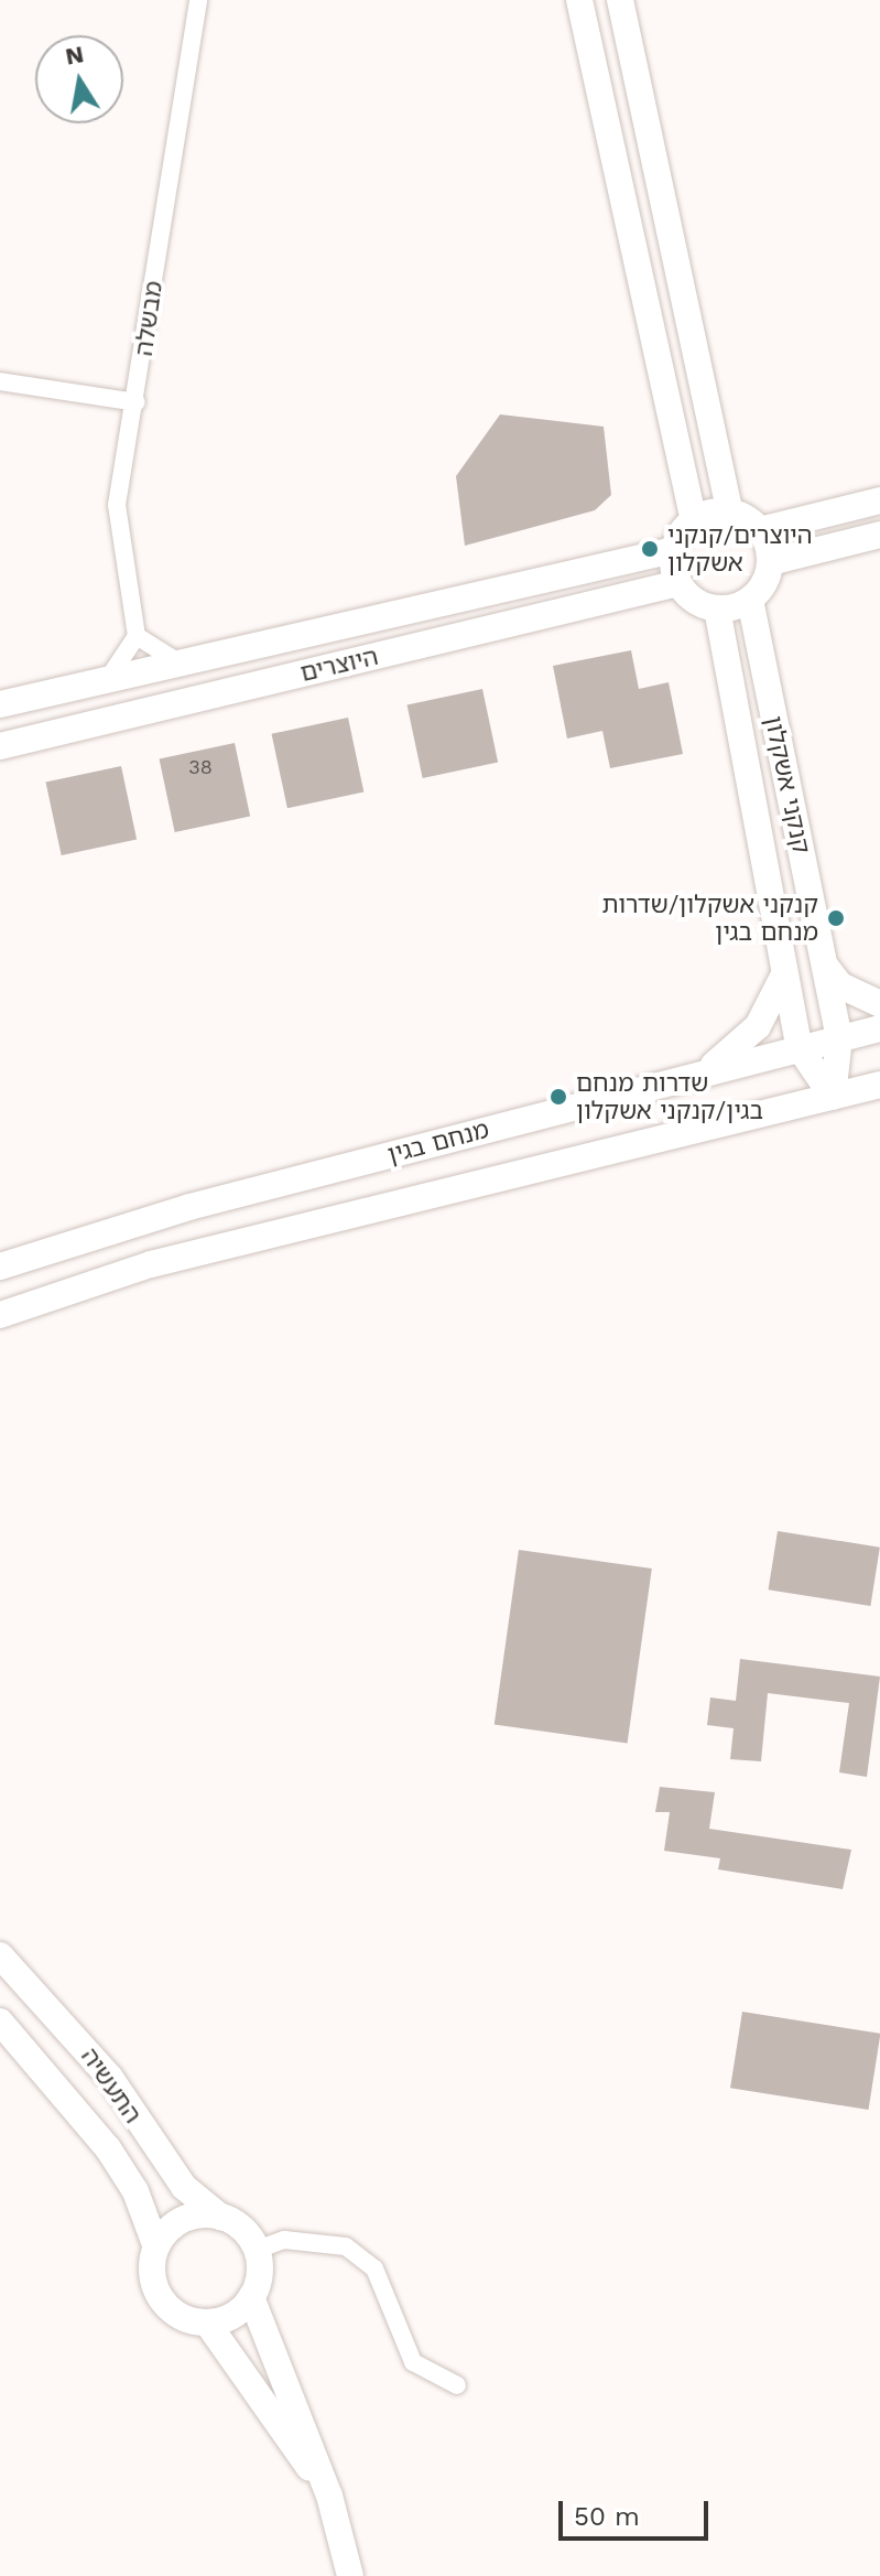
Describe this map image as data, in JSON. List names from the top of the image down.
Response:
{
  "streets": {
    "street": [
      "מבשלה",
      "היוצרים",
      "קנקני אשקלון",
      "מנחם בגין",
      "התעשיה"
    ]
  },
  "crossings": [
    ["היוצרים", "קנקני אשקלון"],
    ["קנקני אשקלון", "מנחם בגין"]
  ],
  "places": ["היוצרים/קנקני אשקלון", "קנקני אשקלון/שדרות מנחם בגין", "שדרות מנחם בגין/קנקני אשקלון"],
  "house_numbers": ["38"],
  "scale_bar": "50 m",
  "north": "top"
}
